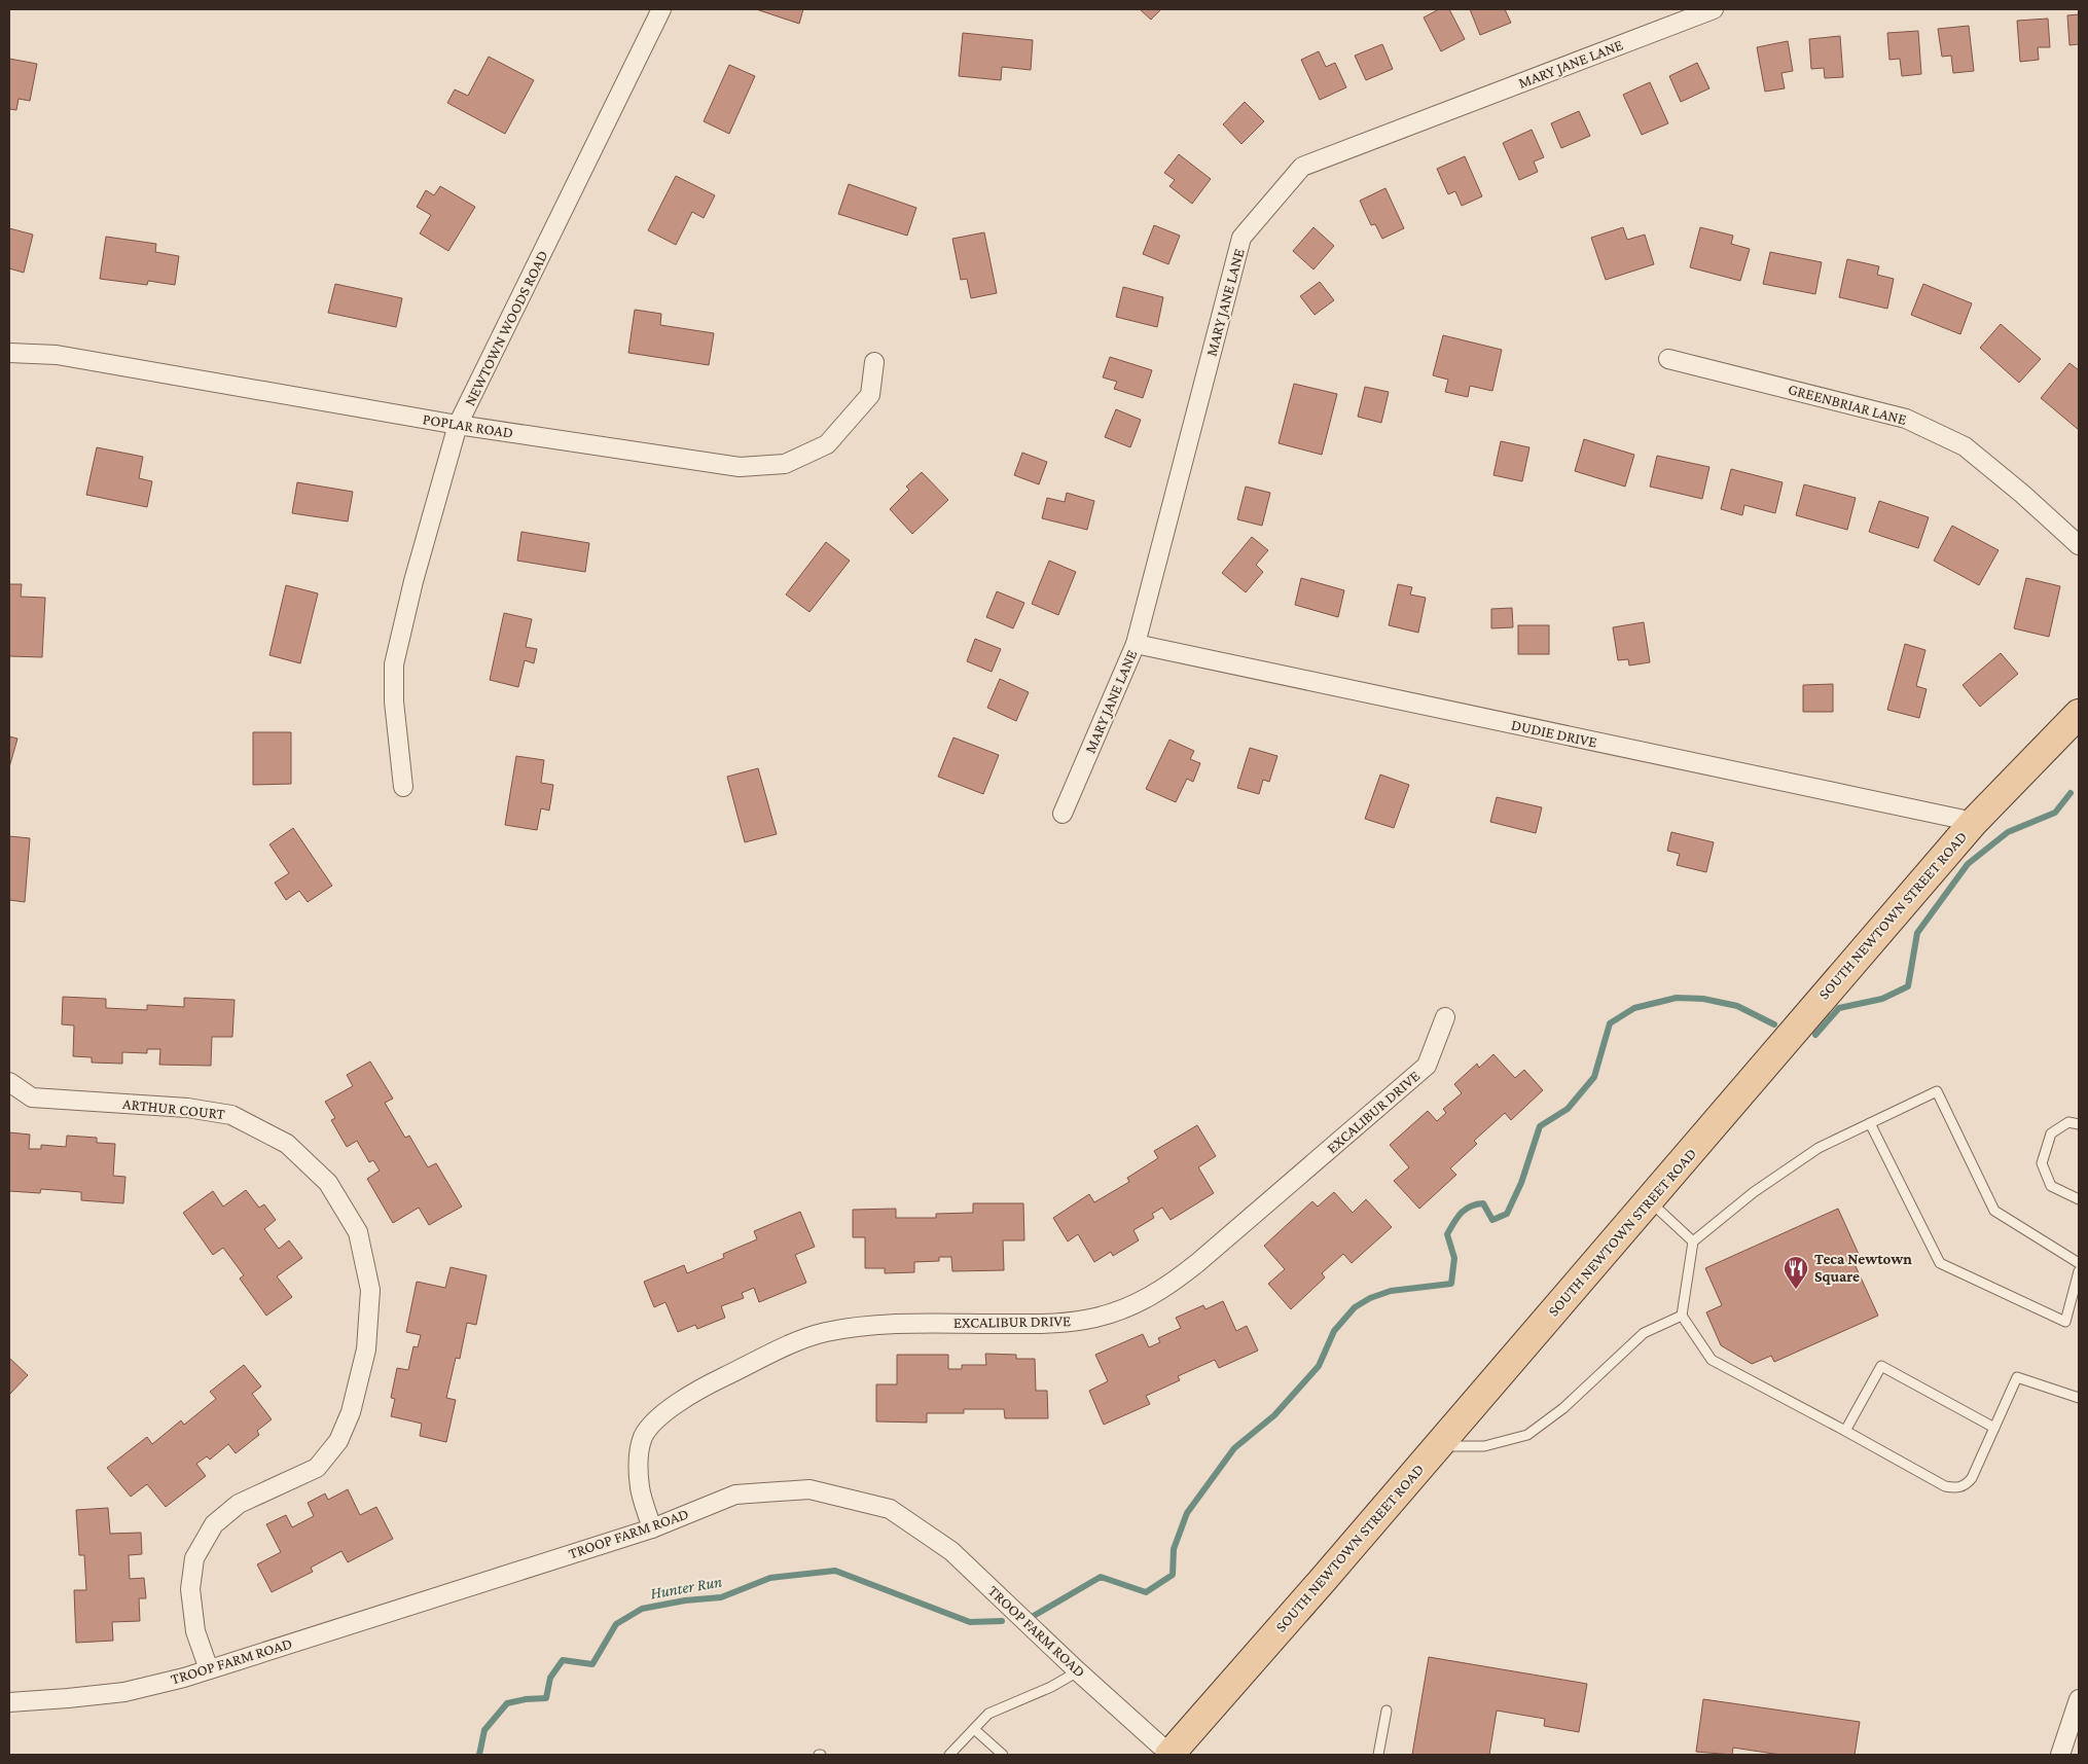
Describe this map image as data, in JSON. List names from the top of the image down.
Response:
{
  "streets": {
    "main road": ["SOUTH NEWTOWN STREET ROAD"],
    "street": [
      "MARY JANE LANE",
      "NEWTOWN WOODS ROAD",
      "GREENBRIAR LANE",
      "POPLAR ROAD",
      "DUDIE DRIVE",
      "ARTHUR COURT",
      "EXCALIBUR DRIVE",
      "TROOP FARM ROAD"
    ]
  },
  "crossings": [
    ["MARY JANE LANE", "DUDIE DRIVE"],
    ["NEWTOWN WOODS ROAD", "POPLAR ROAD"],
    ["DUDIE DRIVE", "SOUTH NEWTOWN STREET ROAD"],
    ["SOUTH NEWTOWN STREET ROAD", "TROOP FARM ROAD"],
    ["ARTHUR COURT", "TROOP FARM ROAD"],
    ["EXCALIBUR DRIVE", "TROOP FARM ROAD"]
  ],
  "water": ["Hunter Run"],
  "places": {
    "restaurant": ["Teca Newtown Square"]
  }
}
